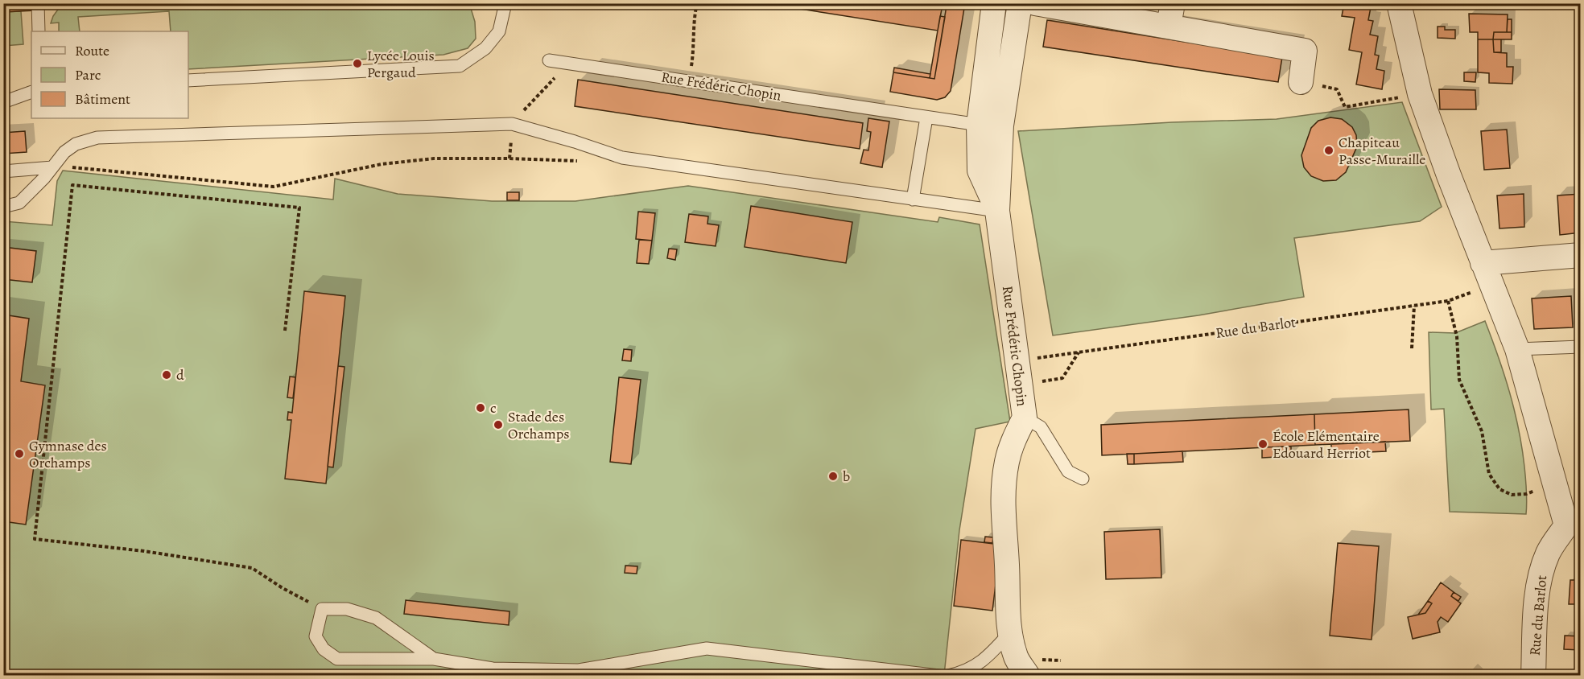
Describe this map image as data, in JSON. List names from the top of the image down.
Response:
{
  "streets": {
    "street": ["Rue Frédéric Chopin", "Rue du Barlot"]
  },
  "crossings": [
    ["Rue Frédéric Chopin", "Rue du Barlot"]
  ],
  "places": [
    "Lycée Louis Pergaud",
    "Chapiteau Passe-Muraille",
    "d",
    "c",
    "Stade des Orchamps",
    "École Elémentaire Edouard Herriot",
    "Gymnase des Orchamps",
    "b"
  ],
  "legend": ["Route", "Parc", "Bâtiment"]
}
